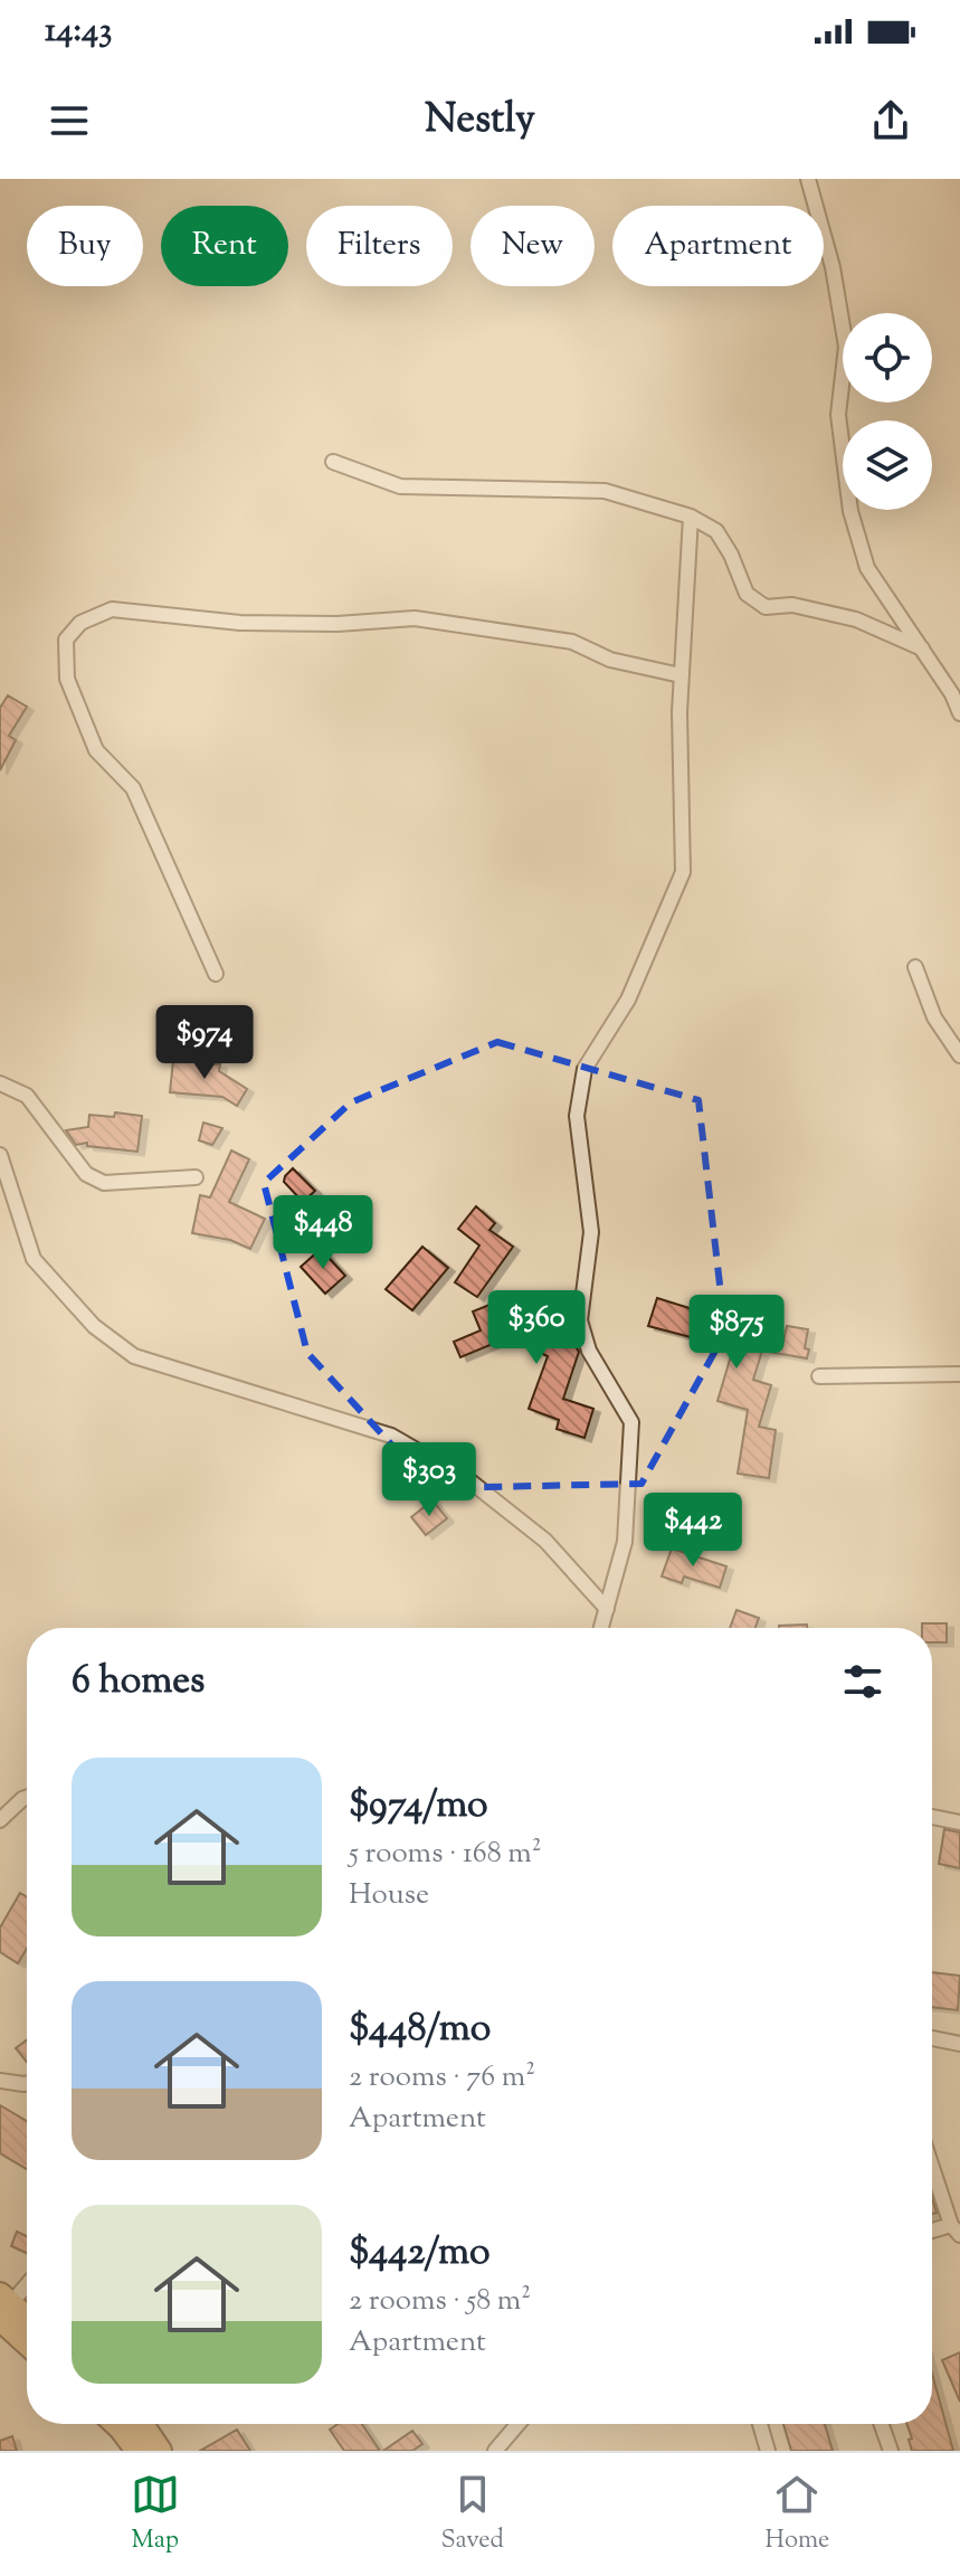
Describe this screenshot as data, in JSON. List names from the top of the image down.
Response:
{
  "page": {
    "status": "14:43",
    "header": "Nestly",
    "chip": [
      "Buy",
      "Rent",
      "Filters",
      "New",
      "Apartment"
    ],
    "price": [
      "$974",
      "$448",
      "$360",
      "$875",
      "$303",
      "$442"
    ],
    "heading": "6 homes",
    "list": [
      {
        "name": "$974/mo",
        "note": "5 rooms · 168 m² · House"
      },
      {
        "name": "$448/mo",
        "note": "2 rooms · 76 m² · Apartment"
      },
      {
        "name": "$442/mo",
        "note": "2 rooms · 58 m² · Apartment"
      }
    ],
    "tabs": ["Map", "Saved", "Home"]
  }
}
